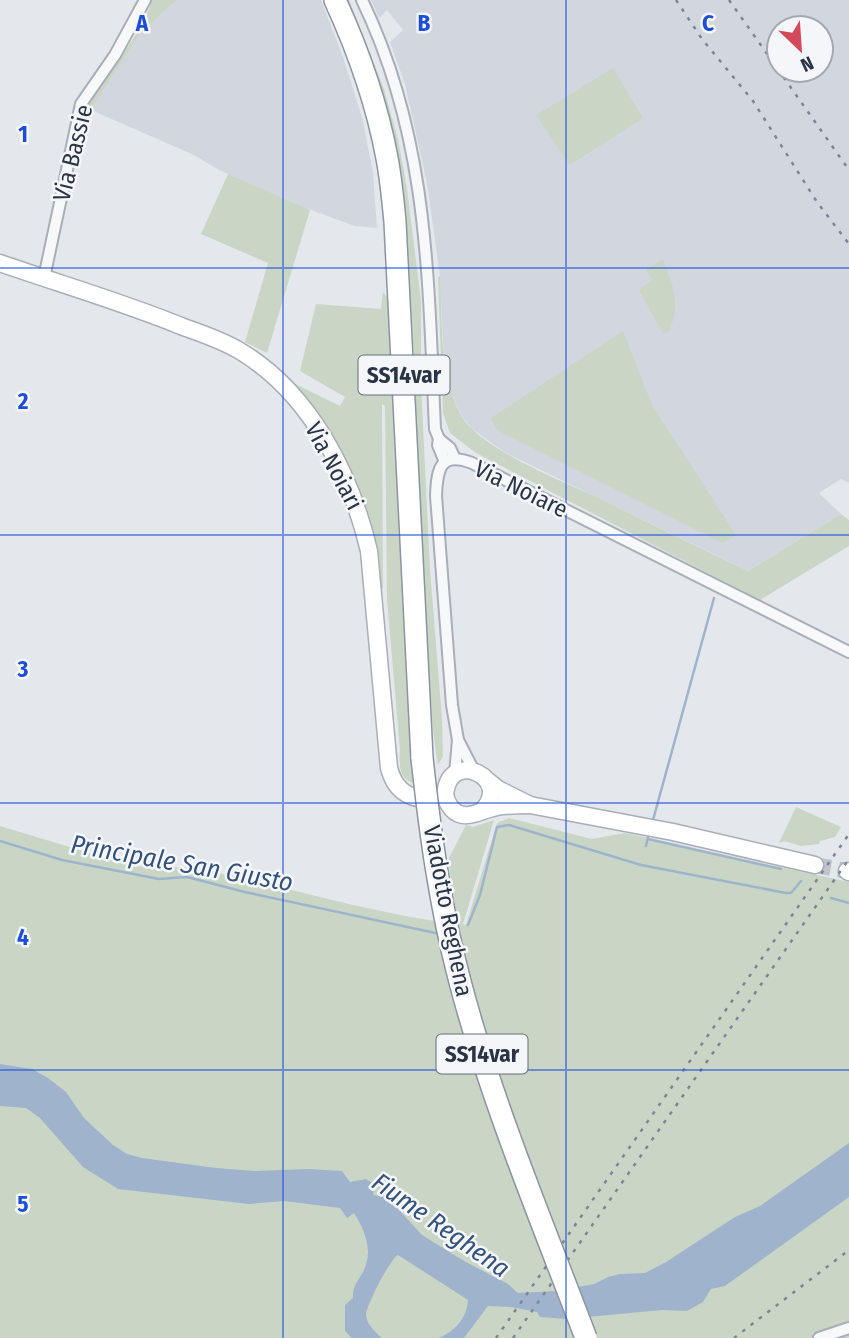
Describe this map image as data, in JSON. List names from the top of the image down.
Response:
{
  "streets": {
    "highway": ["SS14var", "Viadotto Reghena"],
    "street": ["Via Bassie", "Via Noiari", "Via Noiare"]
  },
  "crossings": [
    ["Via Bassie", "Via Noiari"],
    ["Via Noiari", "Via Noiare"]
  ],
  "water": ["Principale San Giusto", "Fiume Reghena"],
  "north": "bottom right",
  "grid": {
    "columns": ["A", "B", "C"],
    "rows": [
      "1",
      "2",
      "3",
      "4",
      "5"
    ]
  }
}
